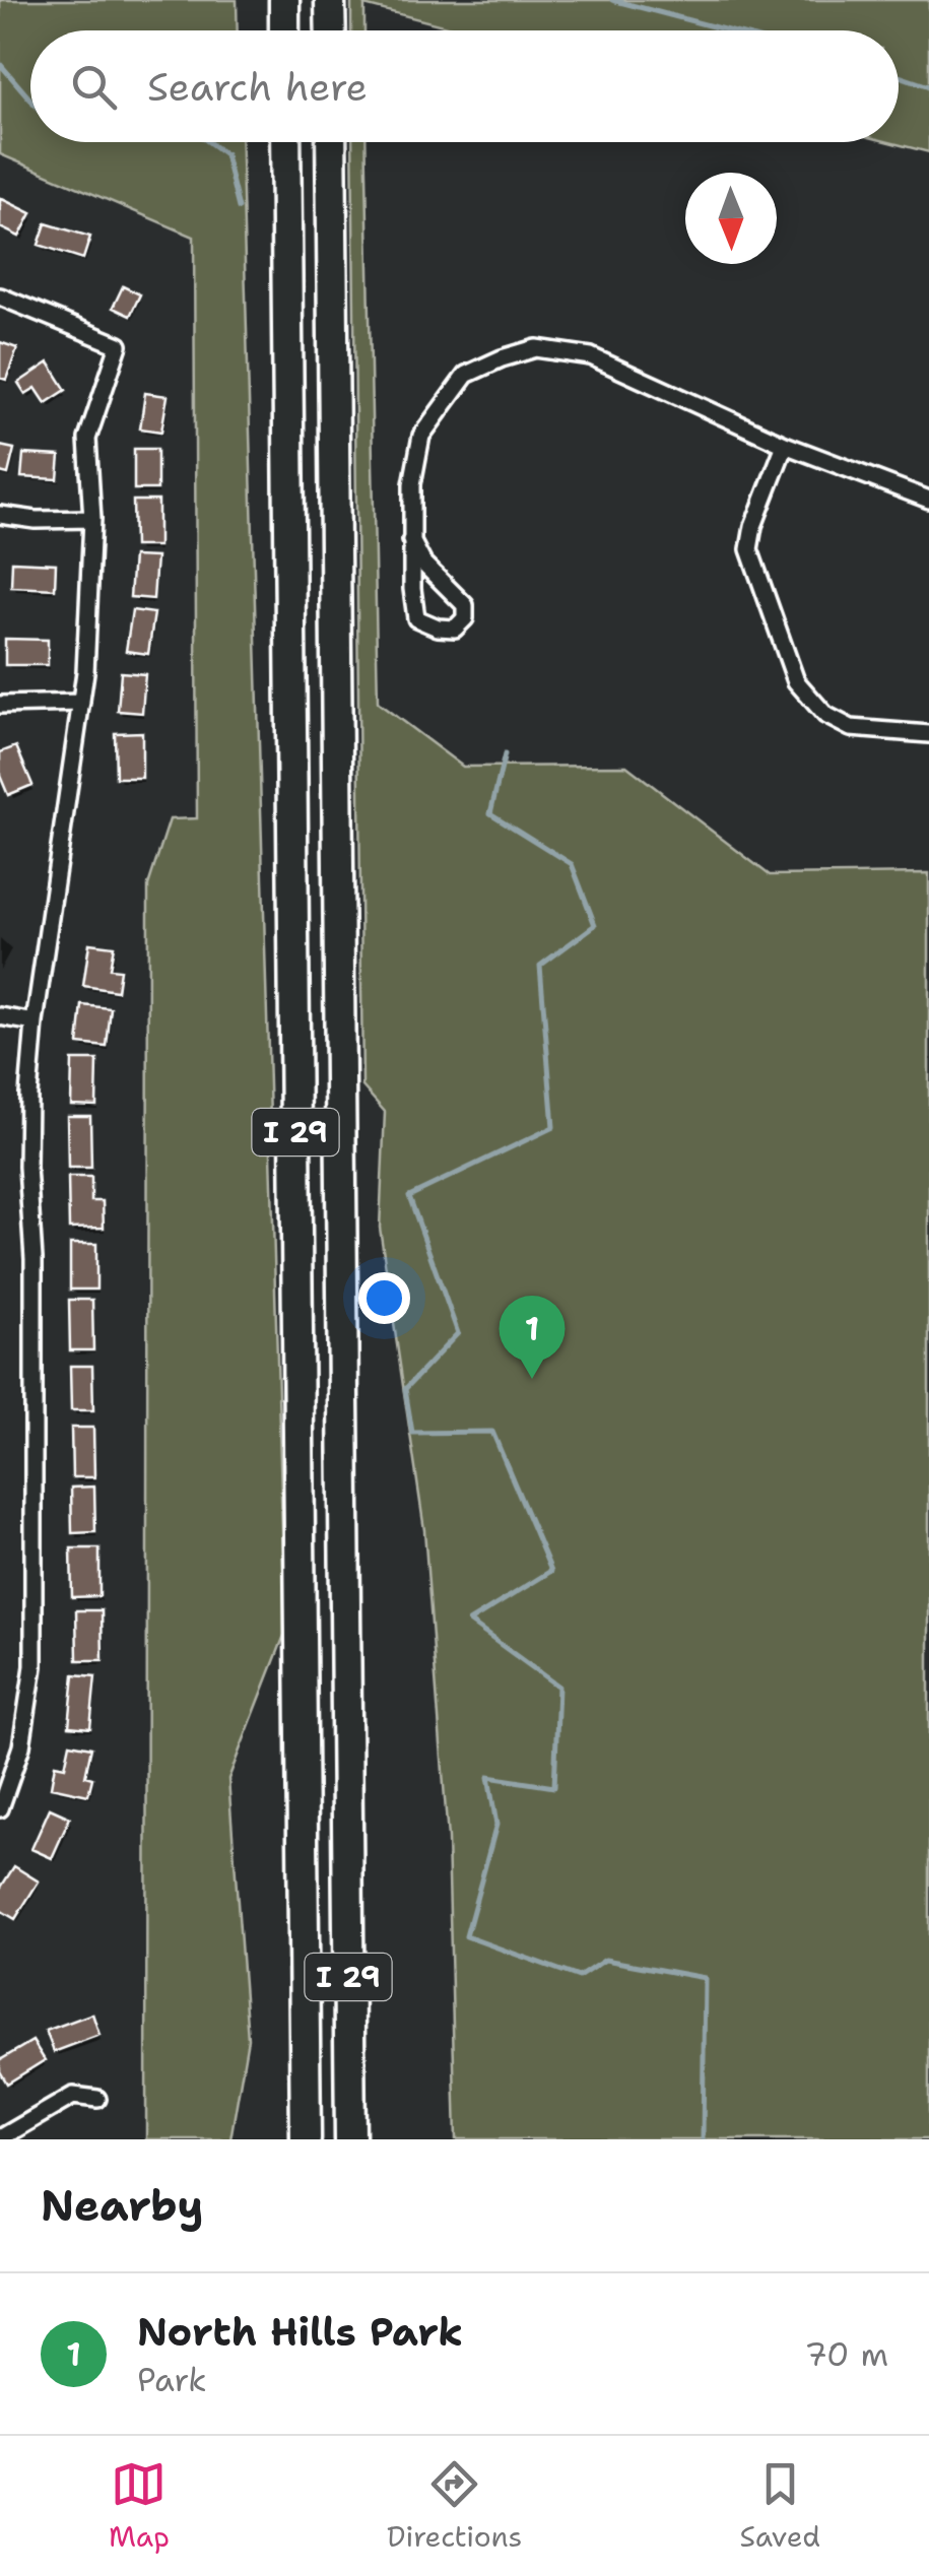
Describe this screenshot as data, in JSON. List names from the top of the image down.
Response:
{
  "streets": {
    "highway": ["I 29"]
  },
  "north": "bottom",
  "page": {
    "search": "Search here",
    "pins": "1",
    "heading": "Nearby",
    "list": [
      {
        "mark": "1",
        "name": "North Hills Park",
        "note": "Park",
        "value": "70 m"
      }
    ],
    "nav": ["Map", "Directions", "Saved"]
  }
}
